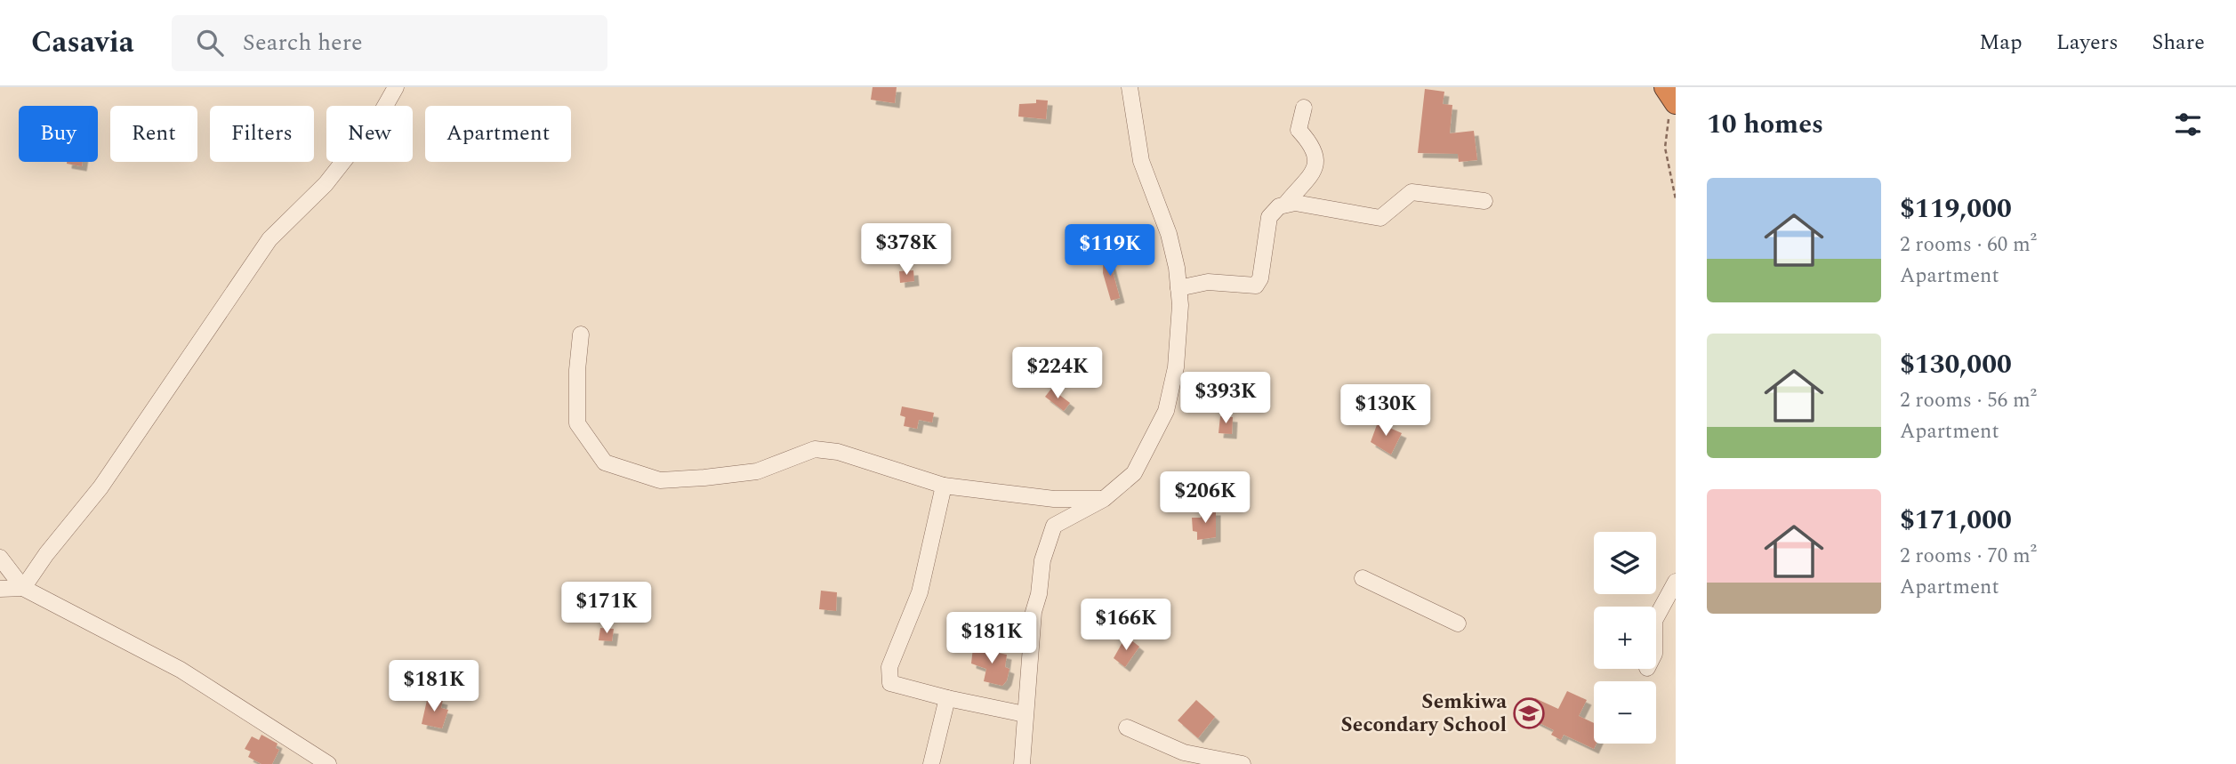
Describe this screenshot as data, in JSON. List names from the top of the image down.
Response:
{
  "places": {
    "school or university": ["Semkiwa Secondary School"]
  },
  "page": {
    "header": "Casavia",
    "search": "Search here",
    "nav": ["Map", "Layers", "Share"],
    "heading": "10 homes",
    "chip": [
      "Buy",
      "Rent",
      "Filters",
      "New",
      "Apartment"
    ],
    "list": [
      {
        "name": "$119,000",
        "note": "2 rooms · 60 m² · Apartment"
      },
      {
        "name": "$130,000",
        "note": "2 rooms · 56 m² · Apartment"
      },
      {
        "name": "$171,000",
        "note": "2 rooms · 70 m² · Apartment"
      }
    ],
    "price": [
      "$378K",
      "$119K",
      "$224K",
      "$393K",
      "$130K",
      "$206K",
      "$171K",
      "$166K",
      "$181K",
      "$181K"
    ],
    "map_buttons": ["+", "−"]
  }
}
